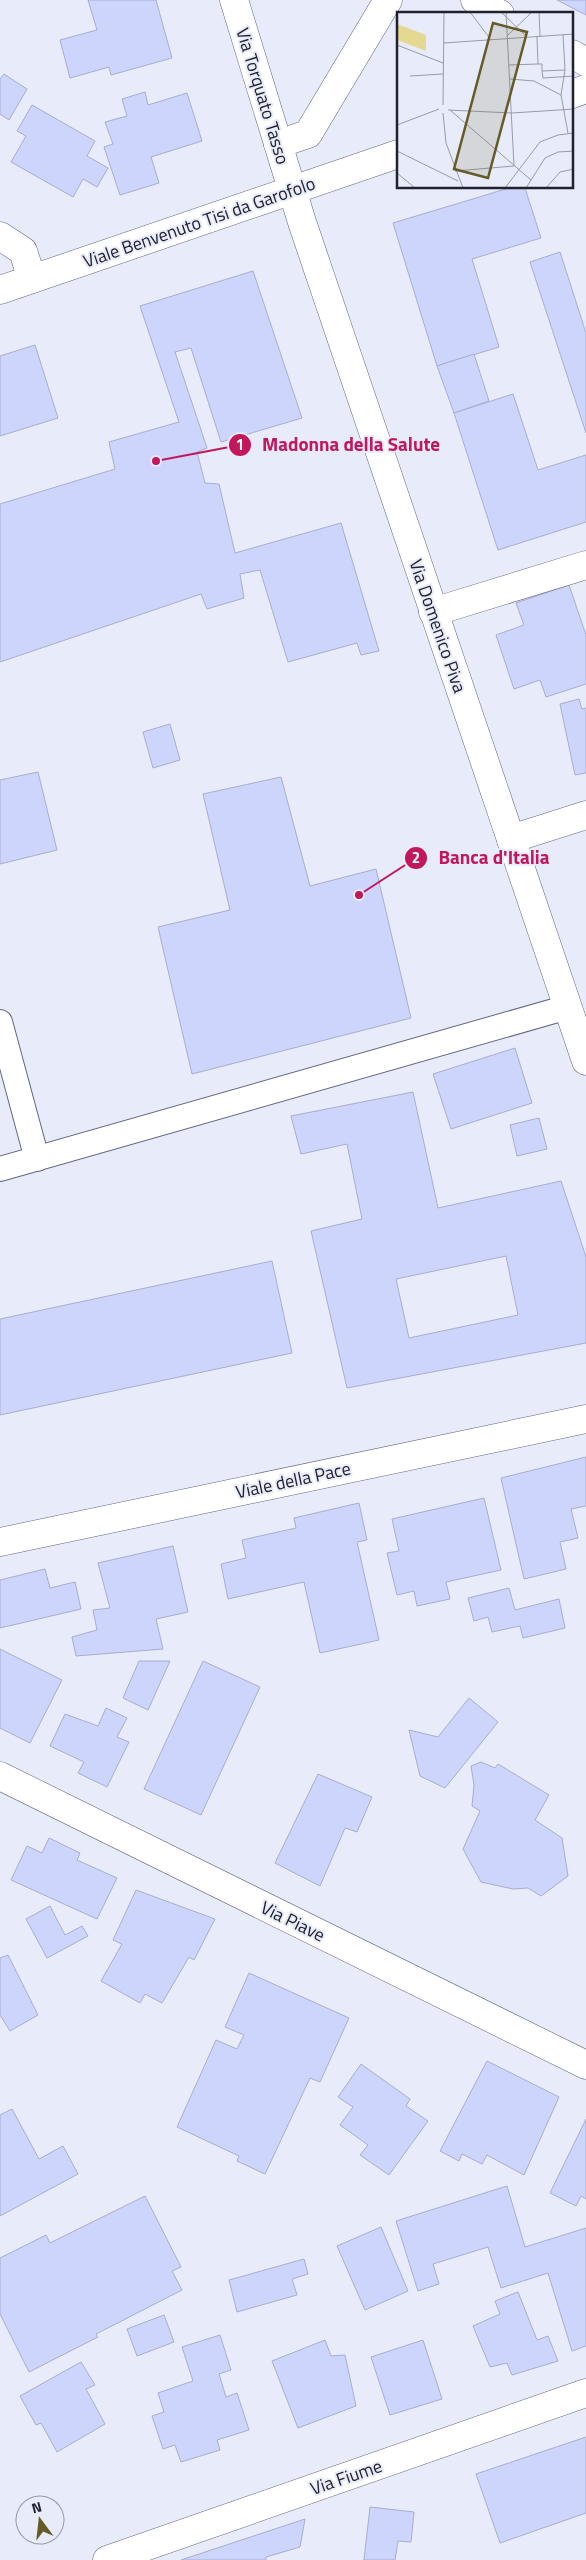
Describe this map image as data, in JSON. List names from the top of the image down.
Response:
{
  "streets": {
    "street": [
      "Via Torquato Tasso",
      "Viale Benvenuto Tisi da Garofolo",
      "Via Domenico Piva",
      "Viale della Pace",
      "Via Piave",
      "Via Fiume"
    ]
  },
  "crossings": [
    ["Via Torquato Tasso", "Viale Benvenuto Tisi da Garofolo"],
    ["Via Torquato Tasso", "Via Domenico Piva"],
    ["Viale Benvenuto Tisi da Garofolo", "Via Domenico Piva"]
  ],
  "places": ["Madonna della Salute", "Banca d'Italia"],
  "north": "top"
}
